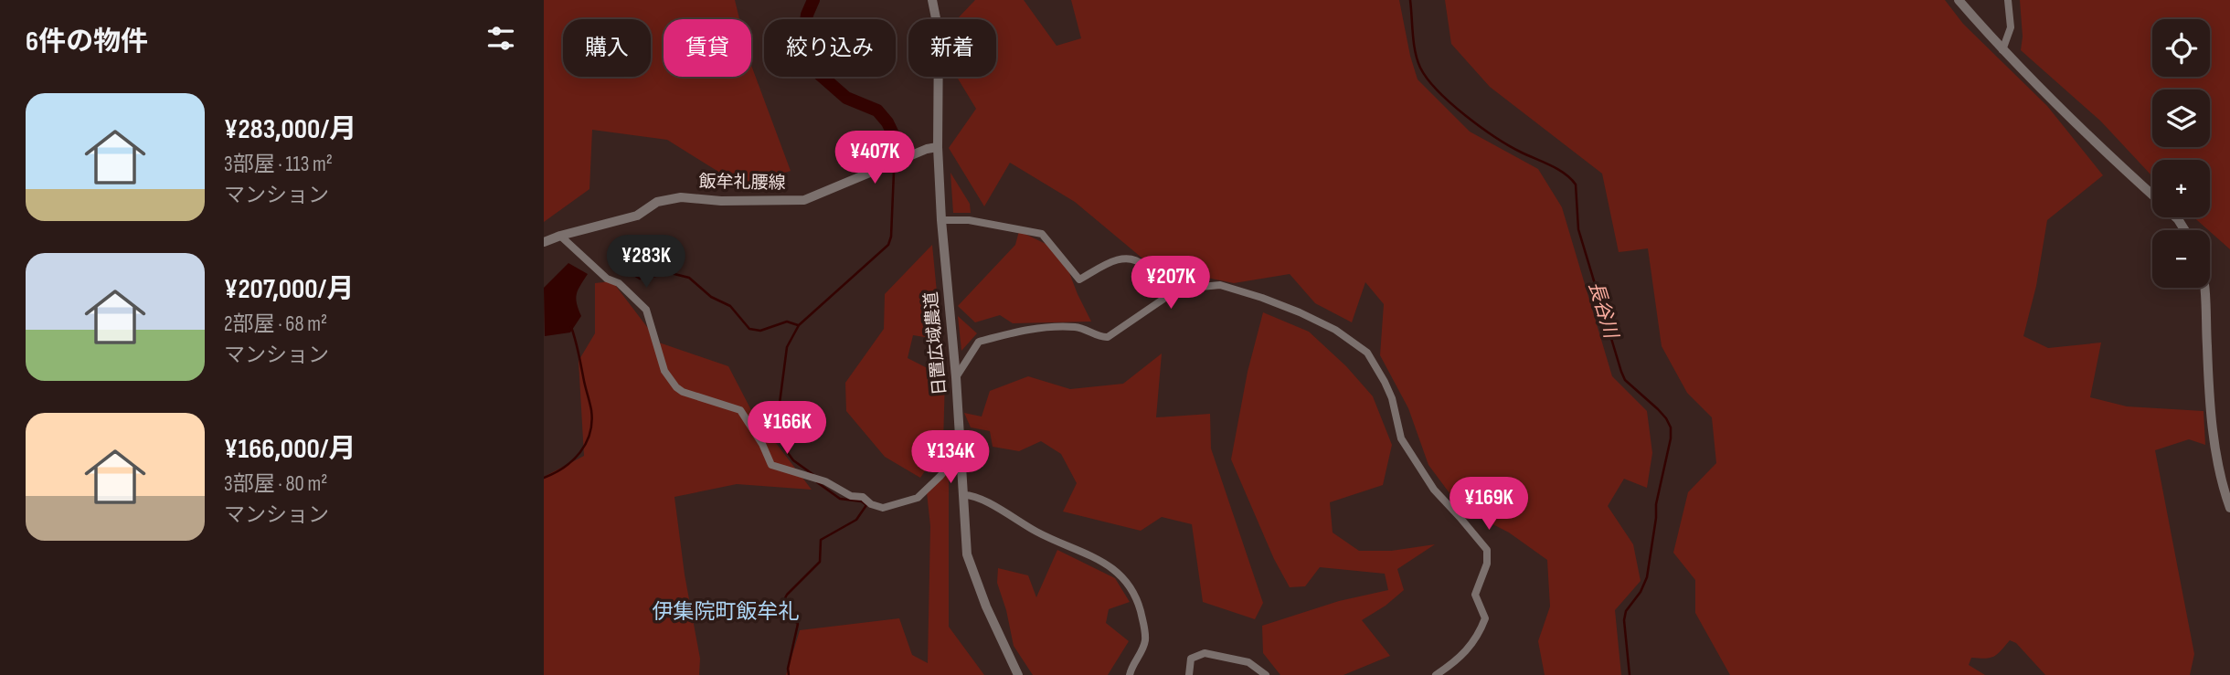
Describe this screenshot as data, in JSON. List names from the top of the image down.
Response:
{
  "streets": {
    "street": ["飯牟礼腰線", "日置広域農道"]
  },
  "crossings": [
    ["飯牟礼腰線", "日置広域農道"]
  ],
  "districts": ["伊集院町飯牟礼"],
  "water": ["長谷川"],
  "page": {
    "heading": "6件の物件",
    "map_buttons": ["+", "−"],
    "chip": [
      "購入",
      "賃貸",
      "絞り込み",
      "新着"
    ],
    "list": [
      {
        "name": "¥283,000/月",
        "note": "3部屋 · 113 m² · マンション"
      },
      {
        "name": "¥207,000/月",
        "note": "2部屋 · 68 m² · マンション"
      },
      {
        "name": "¥166,000/月",
        "note": "3部屋 · 80 m² · マンション"
      }
    ],
    "price": [
      "¥407K",
      "¥283K",
      "¥207K",
      "¥166K",
      "¥134K",
      "¥169K"
    ]
  }
}
